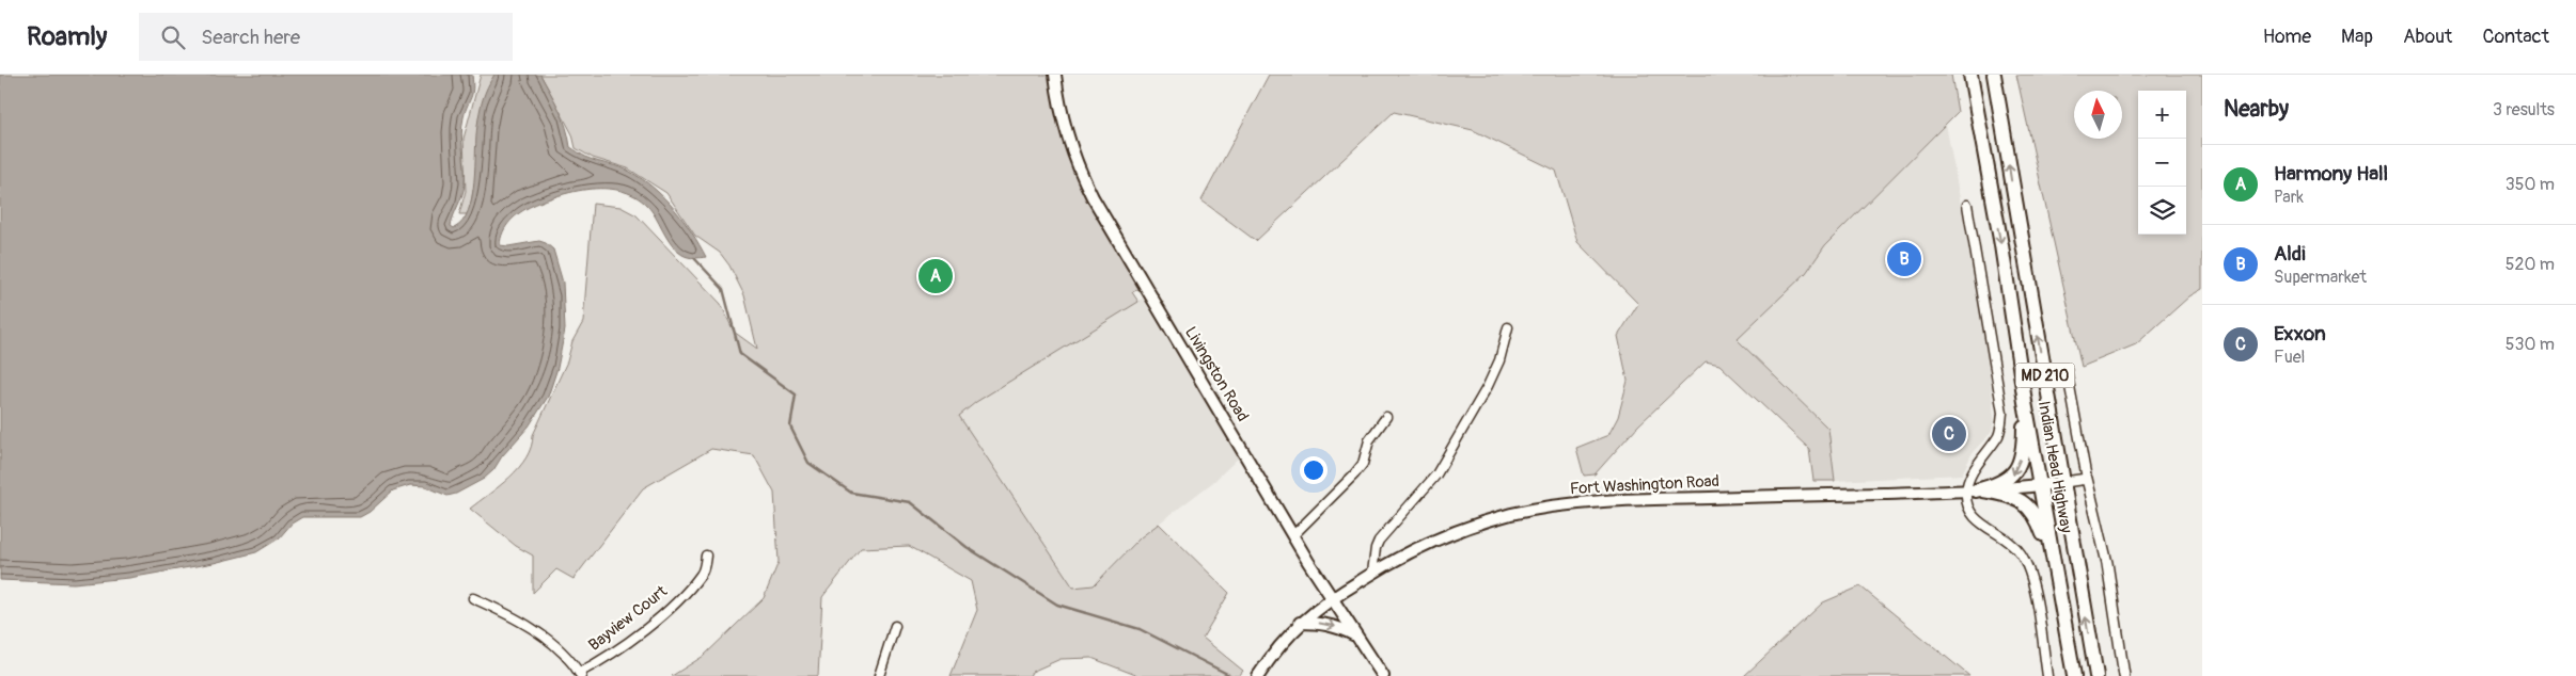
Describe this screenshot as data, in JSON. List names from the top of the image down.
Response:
{
  "streets": {
    "highway": ["MD 210", "Indian Head Highway"],
    "main road": ["Livingston Road", "Fort Washington Road"],
    "street": ["Bayview Court"]
  },
  "crossings": [
    ["Livingston Road", "Fort Washington Road"],
    ["Indian Head Highway", "Fort Washington Road"]
  ],
  "north": "top",
  "page": {
    "header": "Roamly",
    "search": "Search here",
    "nav": [
      "Home",
      "Map",
      "About",
      "Contact"
    ],
    "heading": ["Nearby", "3 results"],
    "map_buttons": ["+", "−"],
    "list": [
      {
        "mark": "A",
        "name": "Harmony Hall",
        "note": "Park",
        "value": "350 m"
      },
      {
        "mark": "B",
        "name": "Aldi",
        "note": "Supermarket",
        "value": "520 m"
      },
      {
        "mark": "C",
        "name": "Exxon",
        "note": "Fuel",
        "value": "530 m"
      }
    ],
    "pins": ["B", "A", "C"]
  }
}
